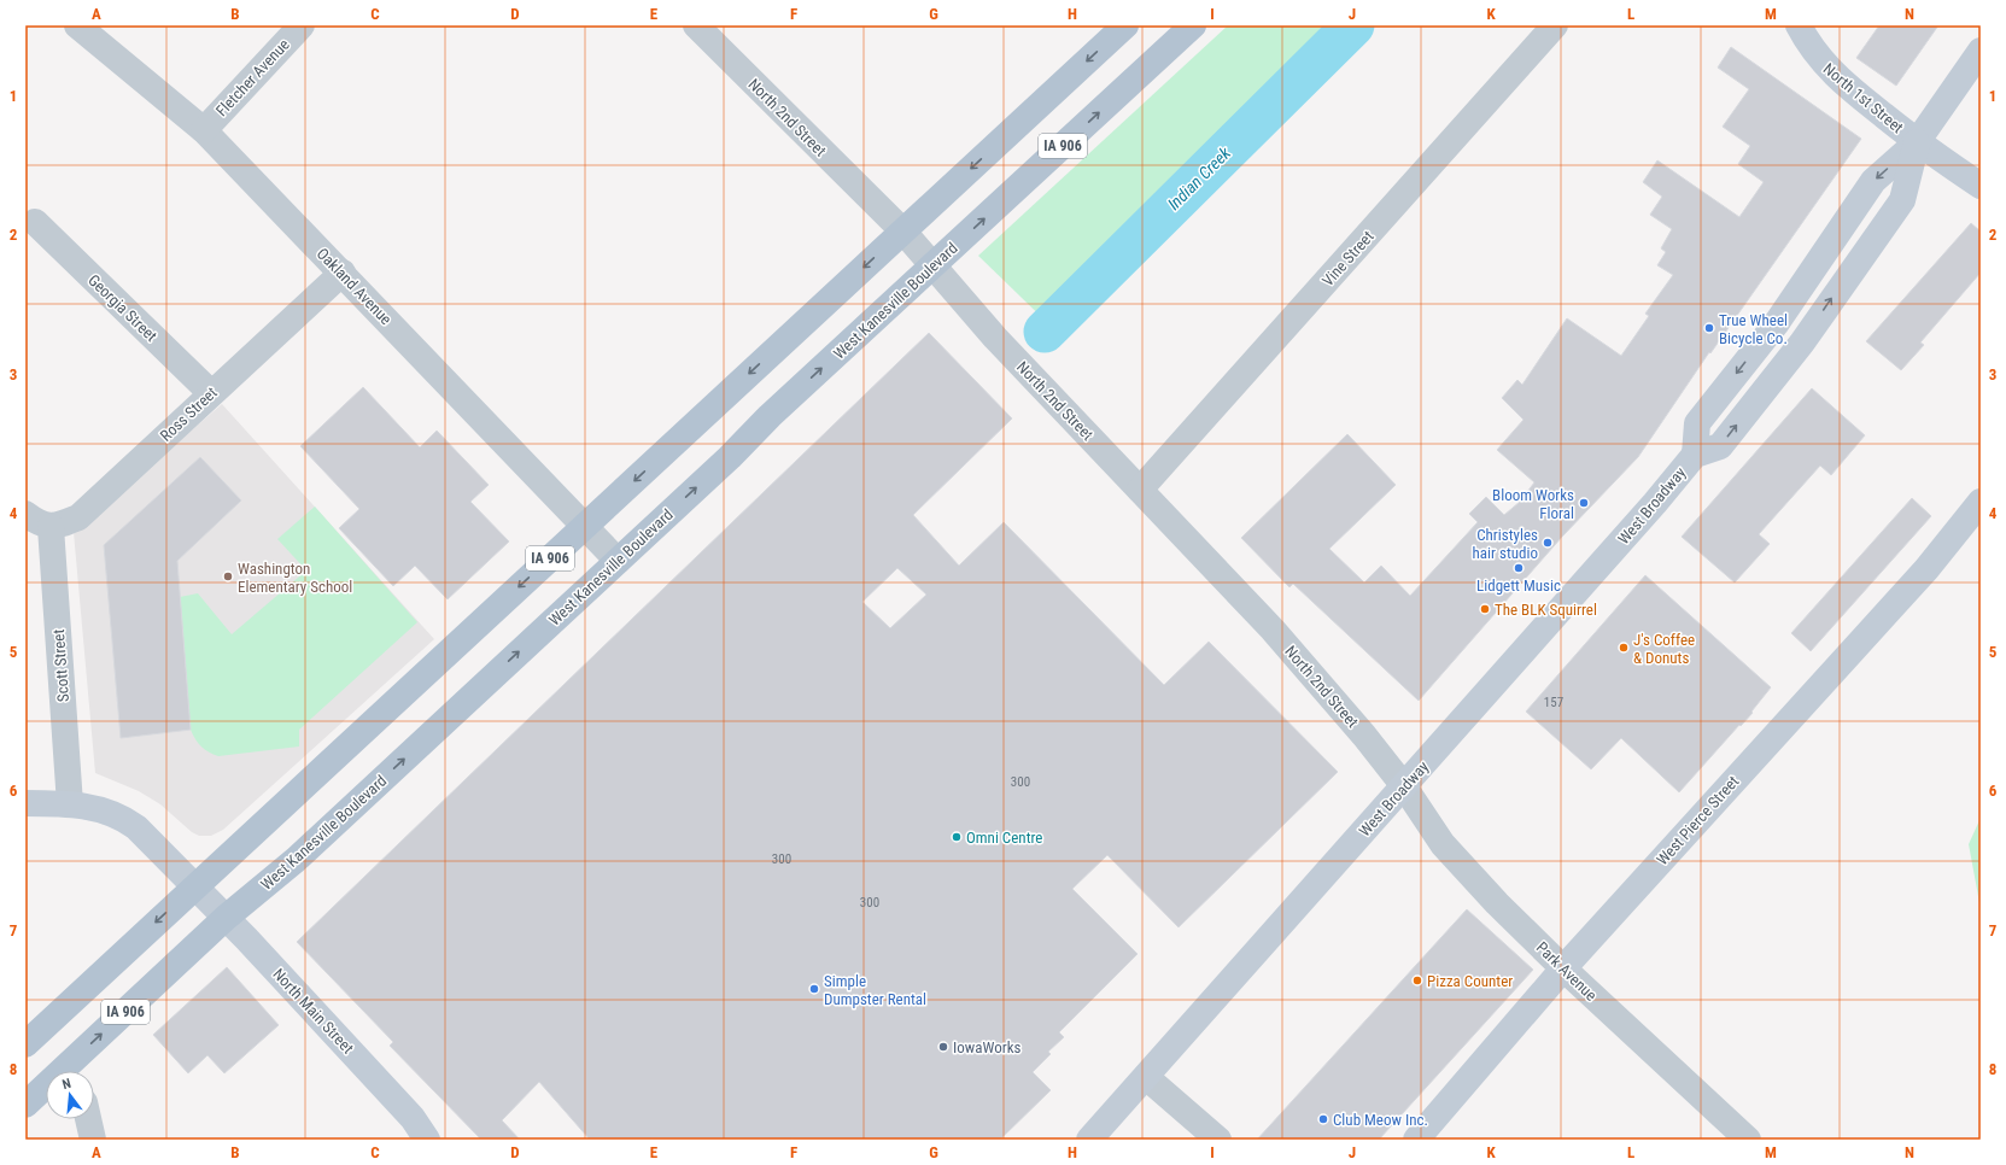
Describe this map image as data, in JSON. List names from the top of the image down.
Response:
{
  "streets": {
    "main road": [
      "North 1st Street",
      "IA 906",
      "West Kanesville Boulevard",
      "West Broadway",
      "West Pierce Street",
      "North Main Street"
    ],
    "street": [
      "Fletcher Avenue",
      "North 2nd Street",
      "Vine Street",
      "Oakland Avenue",
      "Georgia Street",
      "Ross Street",
      "Scott Street",
      "Park Avenue"
    ]
  },
  "crossings": [
    ["Fletcher Avenue", "Oakland Avenue"],
    ["North 1st Street", "West Broadway"],
    ["North 2nd Street", "IA 906"],
    ["North 2nd Street", "Vine Street"],
    ["North 2nd Street", "West Kanesville Boulevard"],
    ["North 2nd Street", "West Broadway"],
    ["North 2nd Street", "Park Avenue"],
    ["IA 906", "Oakland Avenue"],
    ["IA 906", "North Main Street"],
    ["Oakland Avenue", "West Kanesville Boulevard"],
    ["Oakland Avenue", "Ross Street"],
    ["West Kanesville Boulevard", "North Main Street"],
    ["Georgia Street", "Ross Street"],
    ["Ross Street", "Scott Street"],
    ["West Broadway", "Park Avenue"],
    ["Scott Street", "North Main Street"],
    ["West Pierce Street", "Park Avenue"]
  ],
  "water": ["Indian Creek"],
  "places": [
    "True Wheel Bicycle Co.",
    "Bloom Works Floral",
    "Christyles hair studio",
    "Lidgett Music",
    "Washington Elementary School",
    "The BLK Squirrel",
    "J's Coffee & Donuts",
    "Omni Centre",
    "Pizza Counter",
    "Simple Dumpster Rental",
    "IowaWorks",
    "Club Meow Inc."
  ],
  "house_numbers": [
    "157",
    "300",
    "300",
    "300"
  ],
  "north": "top",
  "grid": {
    "columns": [
      "A",
      "B",
      "C",
      "D",
      "E",
      "F",
      "G",
      "H",
      "I",
      "J",
      "K",
      "L",
      "M",
      "N"
    ],
    "rows": [
      "1",
      "2",
      "3",
      "4",
      "5",
      "6",
      "7",
      "8"
    ]
  }
}
